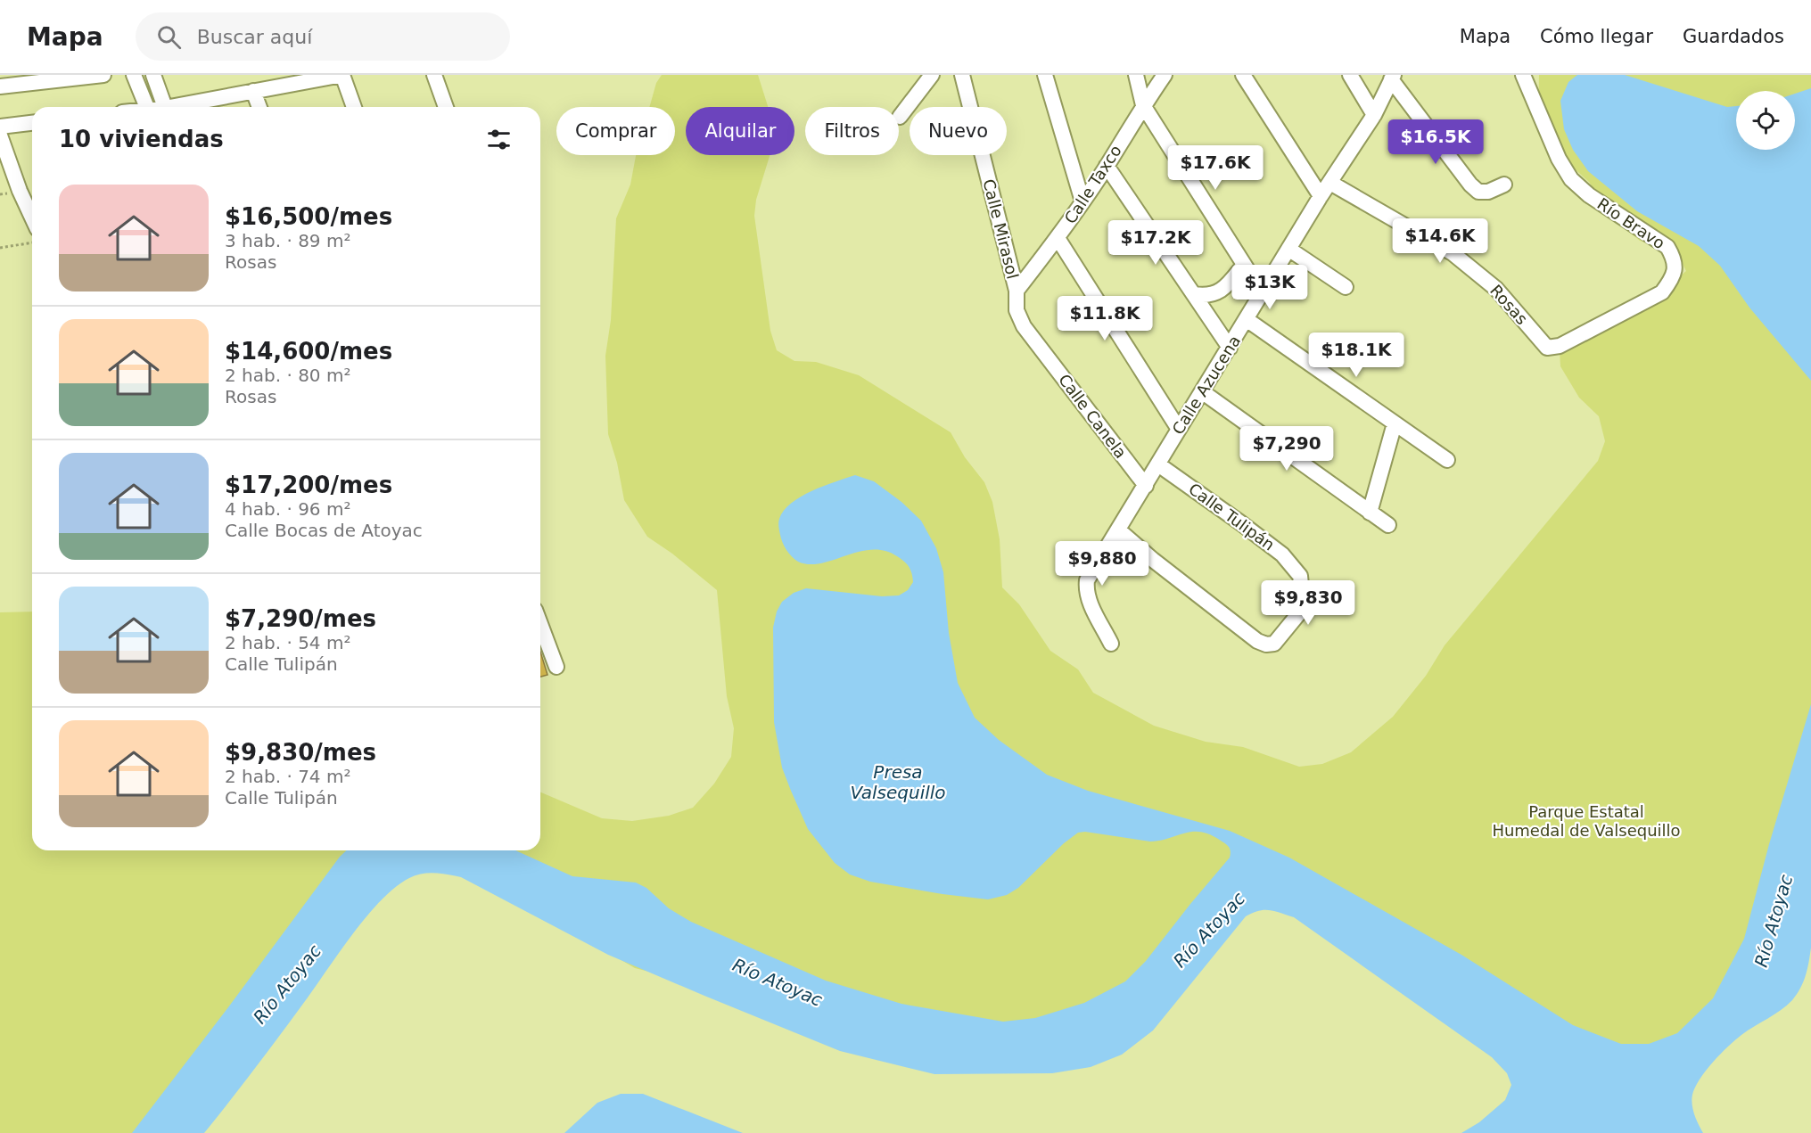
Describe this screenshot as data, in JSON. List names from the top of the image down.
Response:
{
  "streets": {
    "street": [
      "Calle Taxco",
      "Río Bravo",
      "Calle Mirasol",
      "Rosas",
      "Calle Azucena",
      "Calle Canela",
      "Calle Tulipán"
    ]
  },
  "crossings": [
    ["Calle Taxco", "Calle Mirasol"],
    ["Calle Taxco", "Calle Canela"],
    ["Río Bravo", "Rosas"],
    ["Calle Mirasol", "Calle Canela"],
    ["Rosas", "Calle Azucena"],
    ["Calle Azucena", "Calle Canela"],
    ["Calle Azucena", "Calle Tulipán"]
  ],
  "water": ["Presa Valsequillo", "Río Atoyac"],
  "parks": ["Parque Estatal Humedal de Valsequillo"],
  "page": {
    "header": "Mapa",
    "search": "Buscar aquí",
    "nav": ["Mapa", "Cómo llegar", "Guardados"],
    "chip": [
      "Comprar",
      "Alquilar",
      "Filtros",
      "Nuevo"
    ],
    "heading": "10 viviendas",
    "price": [
      "$16.5K",
      "$17.6K",
      "$14.6K",
      "$17.2K",
      "$13K",
      "$11.8K",
      "$18.1K",
      "$7,290",
      "$9,880",
      "$9,830"
    ],
    "list": [
      {
        "name": "$16,500/mes",
        "note": "3 hab. · 89 m² · Rosas"
      },
      {
        "name": "$14,600/mes",
        "note": "2 hab. · 80 m² · Rosas"
      },
      {
        "name": "$17,200/mes",
        "note": "4 hab. · 96 m² · Calle Bocas de Atoyac"
      },
      {
        "name": "$7,290/mes",
        "note": "2 hab. · 54 m² · Calle Tulipán"
      },
      {
        "name": "$9,830/mes",
        "note": "2 hab. · 74 m² · Calle Tulipán"
      }
    ]
  }
}
